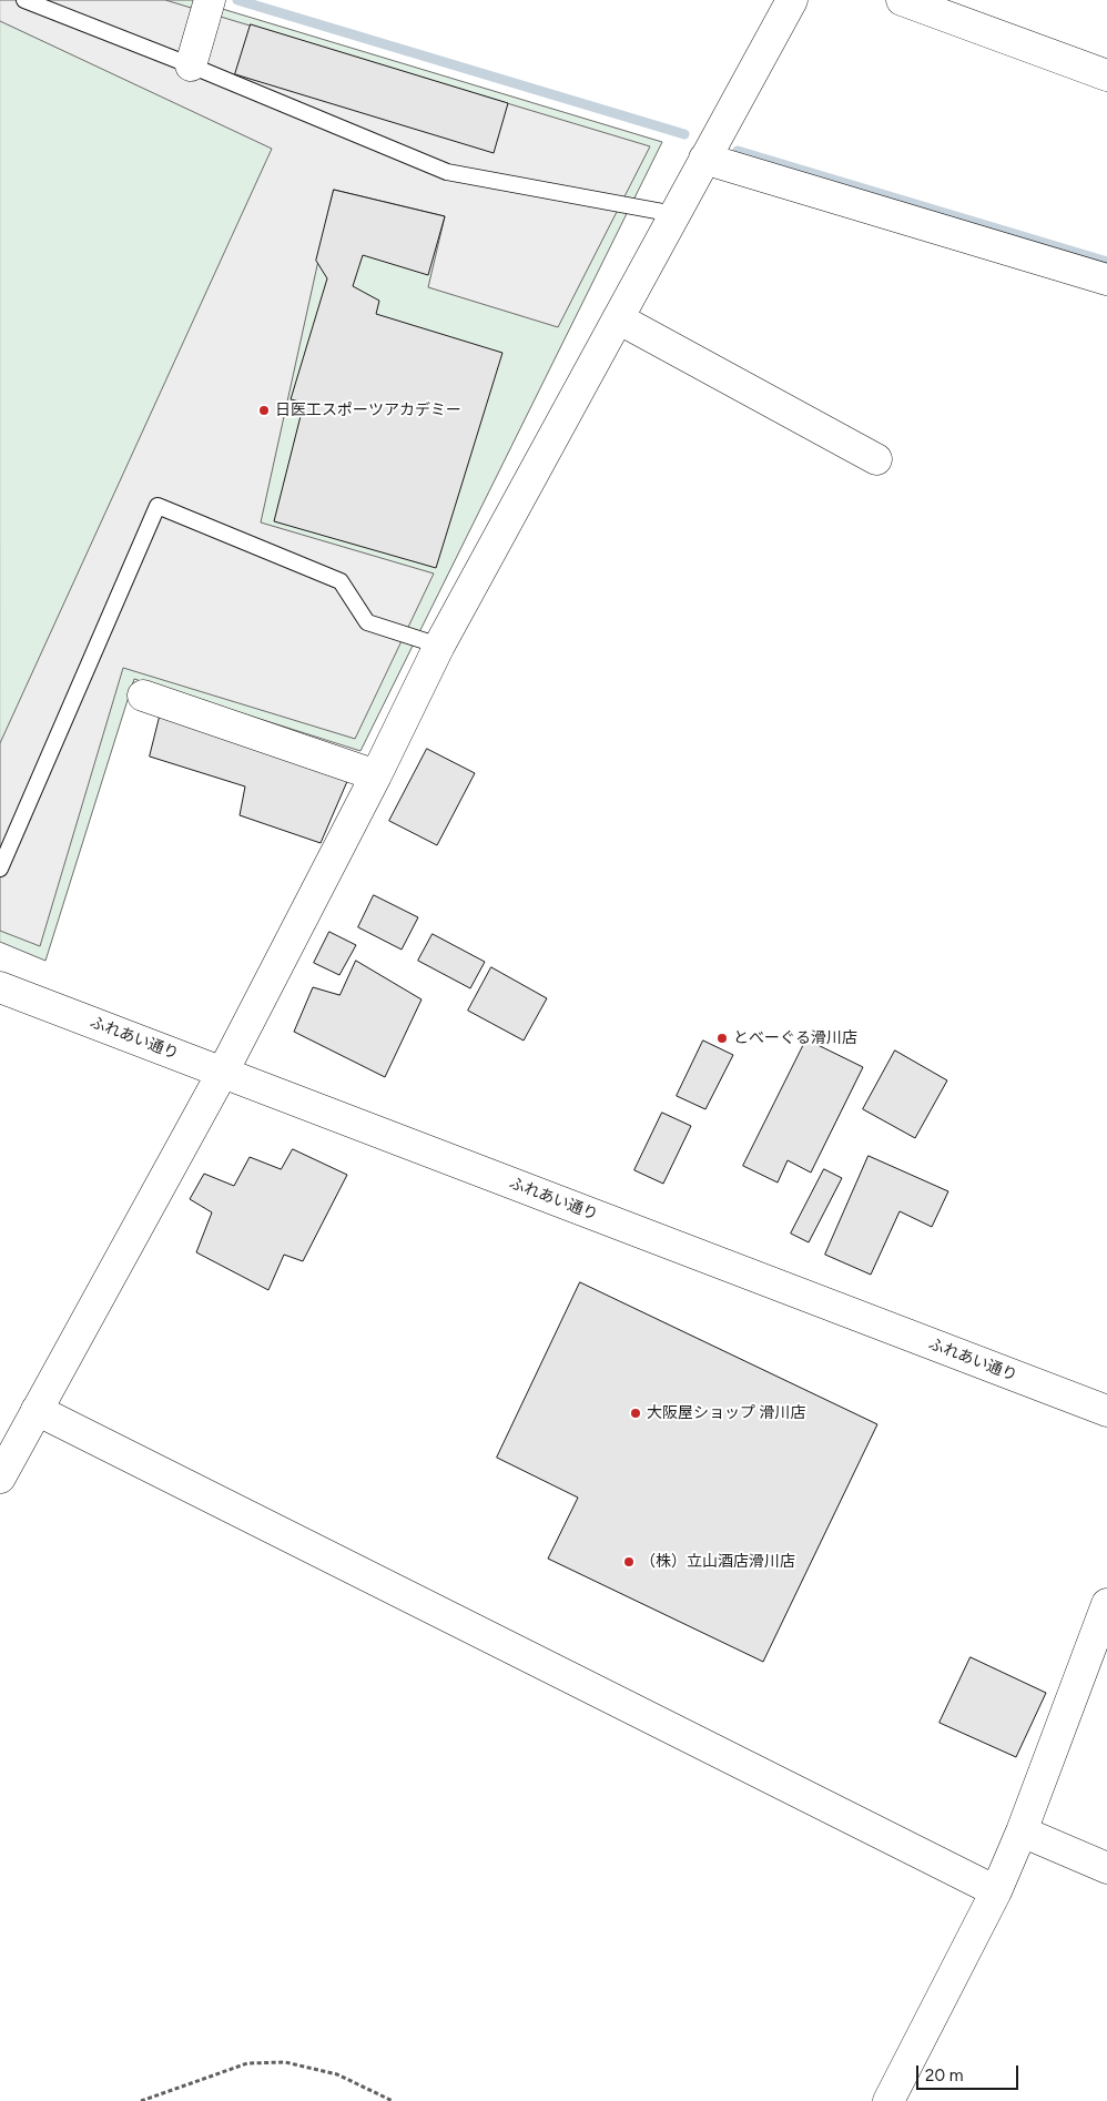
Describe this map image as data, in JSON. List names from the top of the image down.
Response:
{
  "streets": {
    "street": ["ふれあい通り"]
  },
  "places": [
    "日医工スポーツアカデミー",
    "とべーぐる滑川店",
    "大阪屋ショップ 滑川店",
    "（株）立山酒店滑川店"
  ],
  "scale_bar": "20 m"
}
